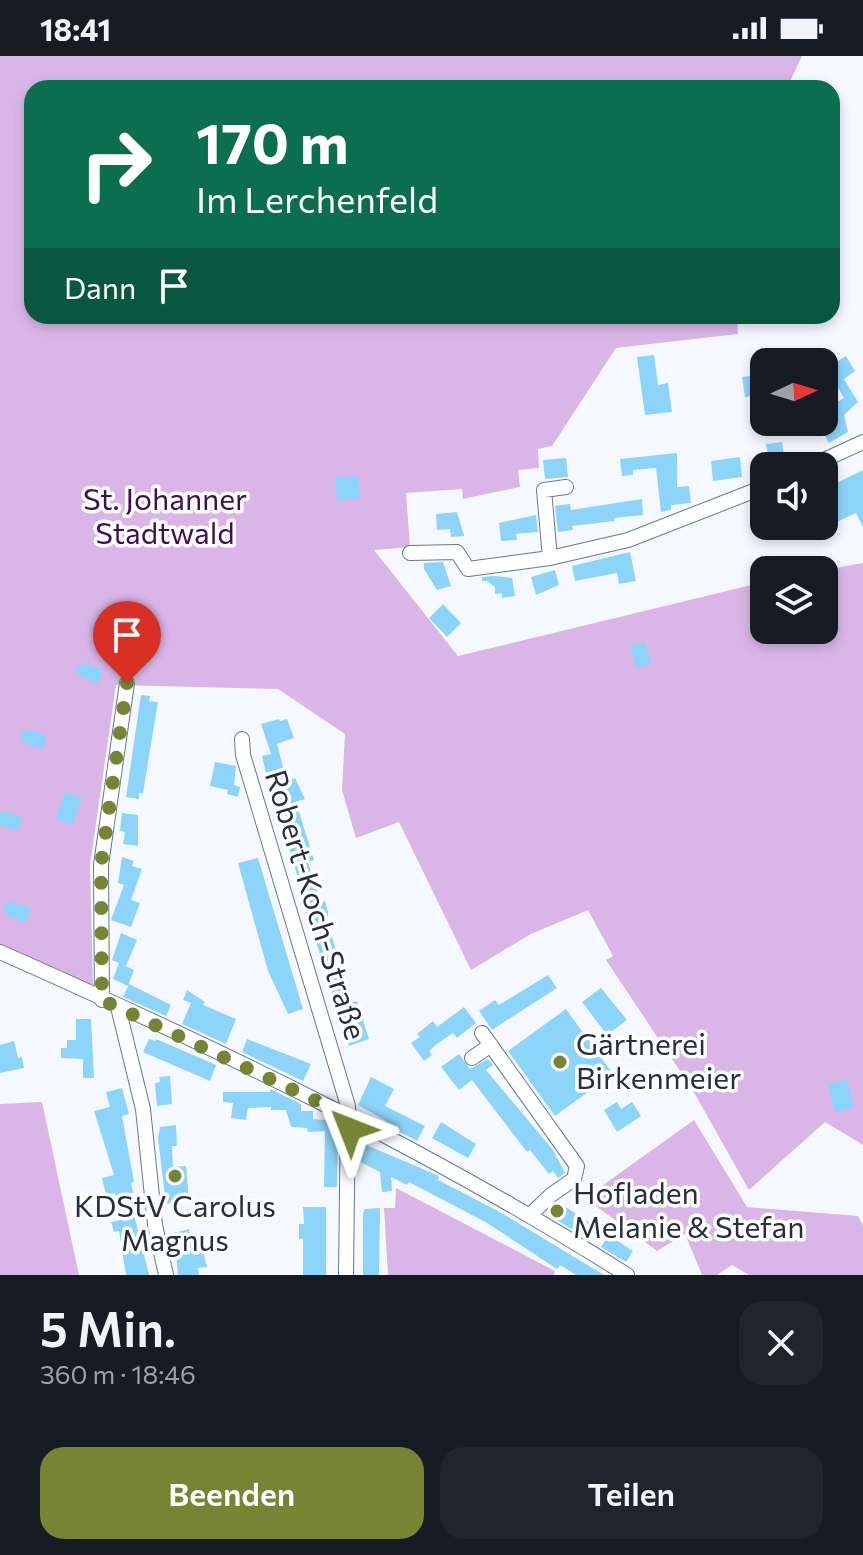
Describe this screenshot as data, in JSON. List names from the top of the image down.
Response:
{
  "streets": {
    "street": ["Robert-Koch-Straße"]
  },
  "parks": ["St. Johanner Stadtwald"],
  "places": ["Gärtnerei Birkenmeier", "KDStV Carolus Magnus", "Hofladen Melanie & Stefan"],
  "north": "right",
  "page": {
    "status": "18:41",
    "turn": ["170 m", "Im Lerchenfeld"],
    "then": "Dann",
    "heading": ["5 Min.", "360 m · 18:46"],
    "buttons": ["Beenden", "Teilen"]
  }
}
